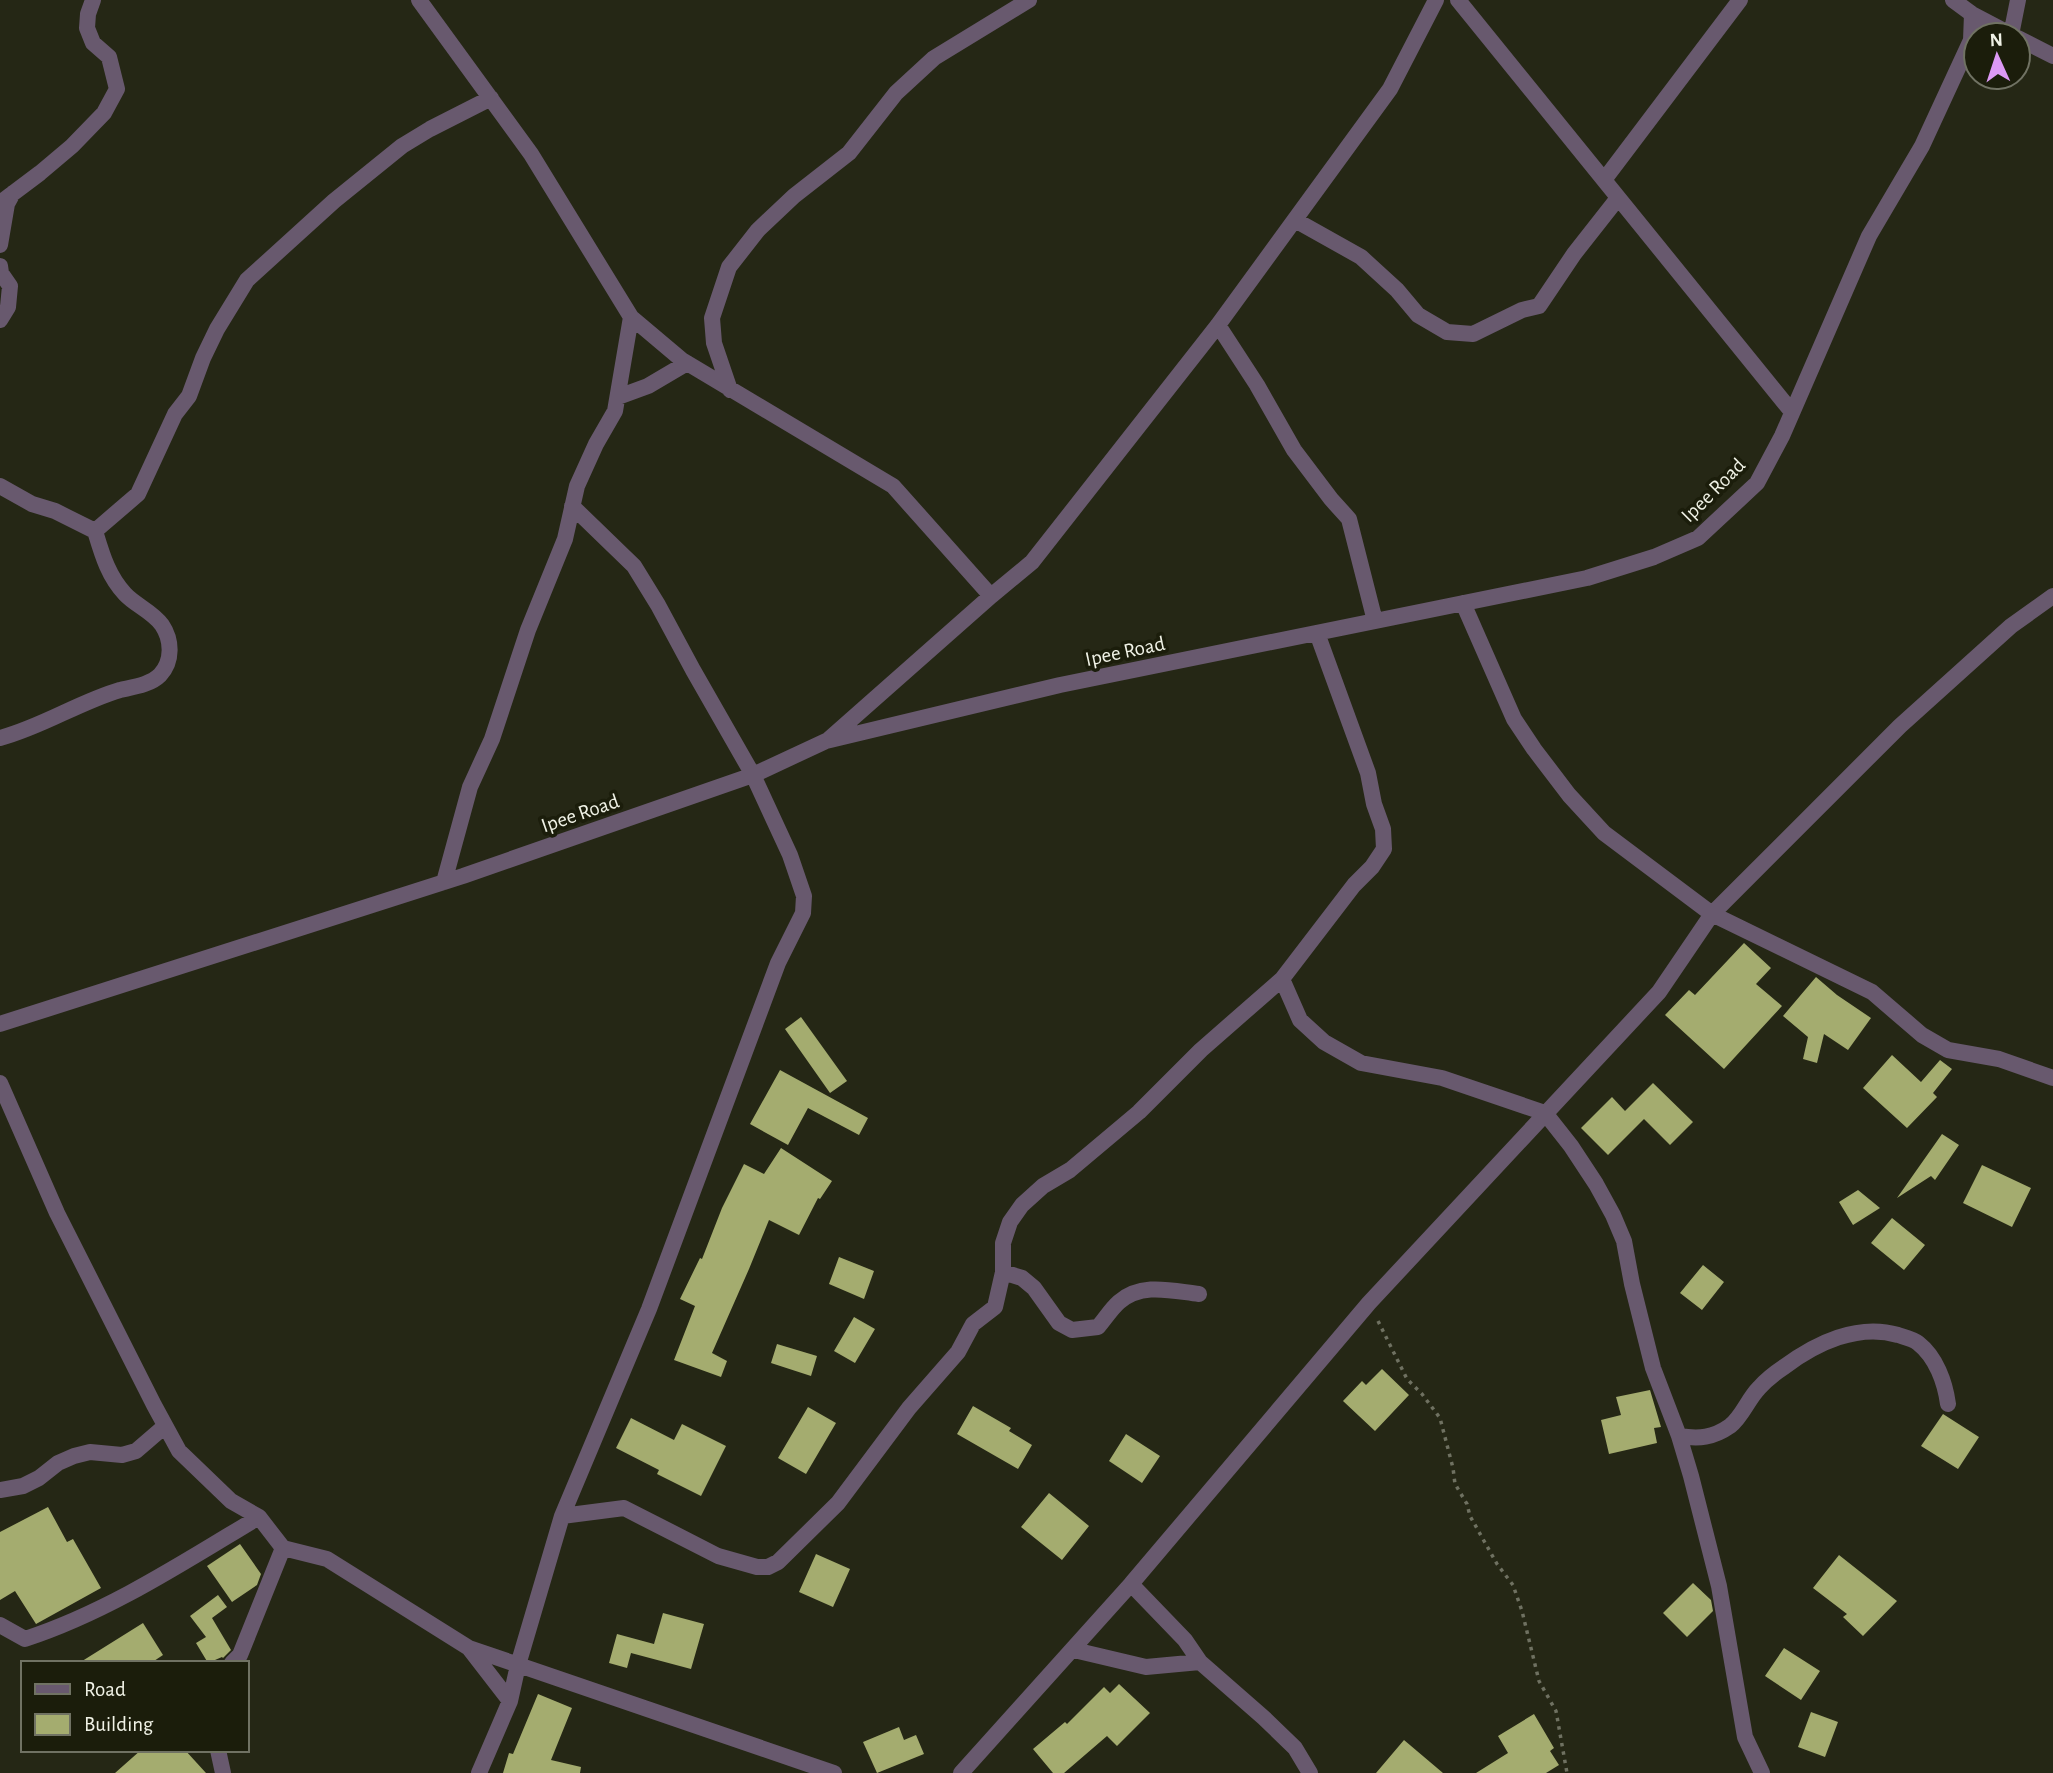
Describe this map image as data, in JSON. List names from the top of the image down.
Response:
{
  "streets": {
    "street": ["Ipee Road"]
  },
  "legend": ["Road", "Building"],
  "north": "top"
}
